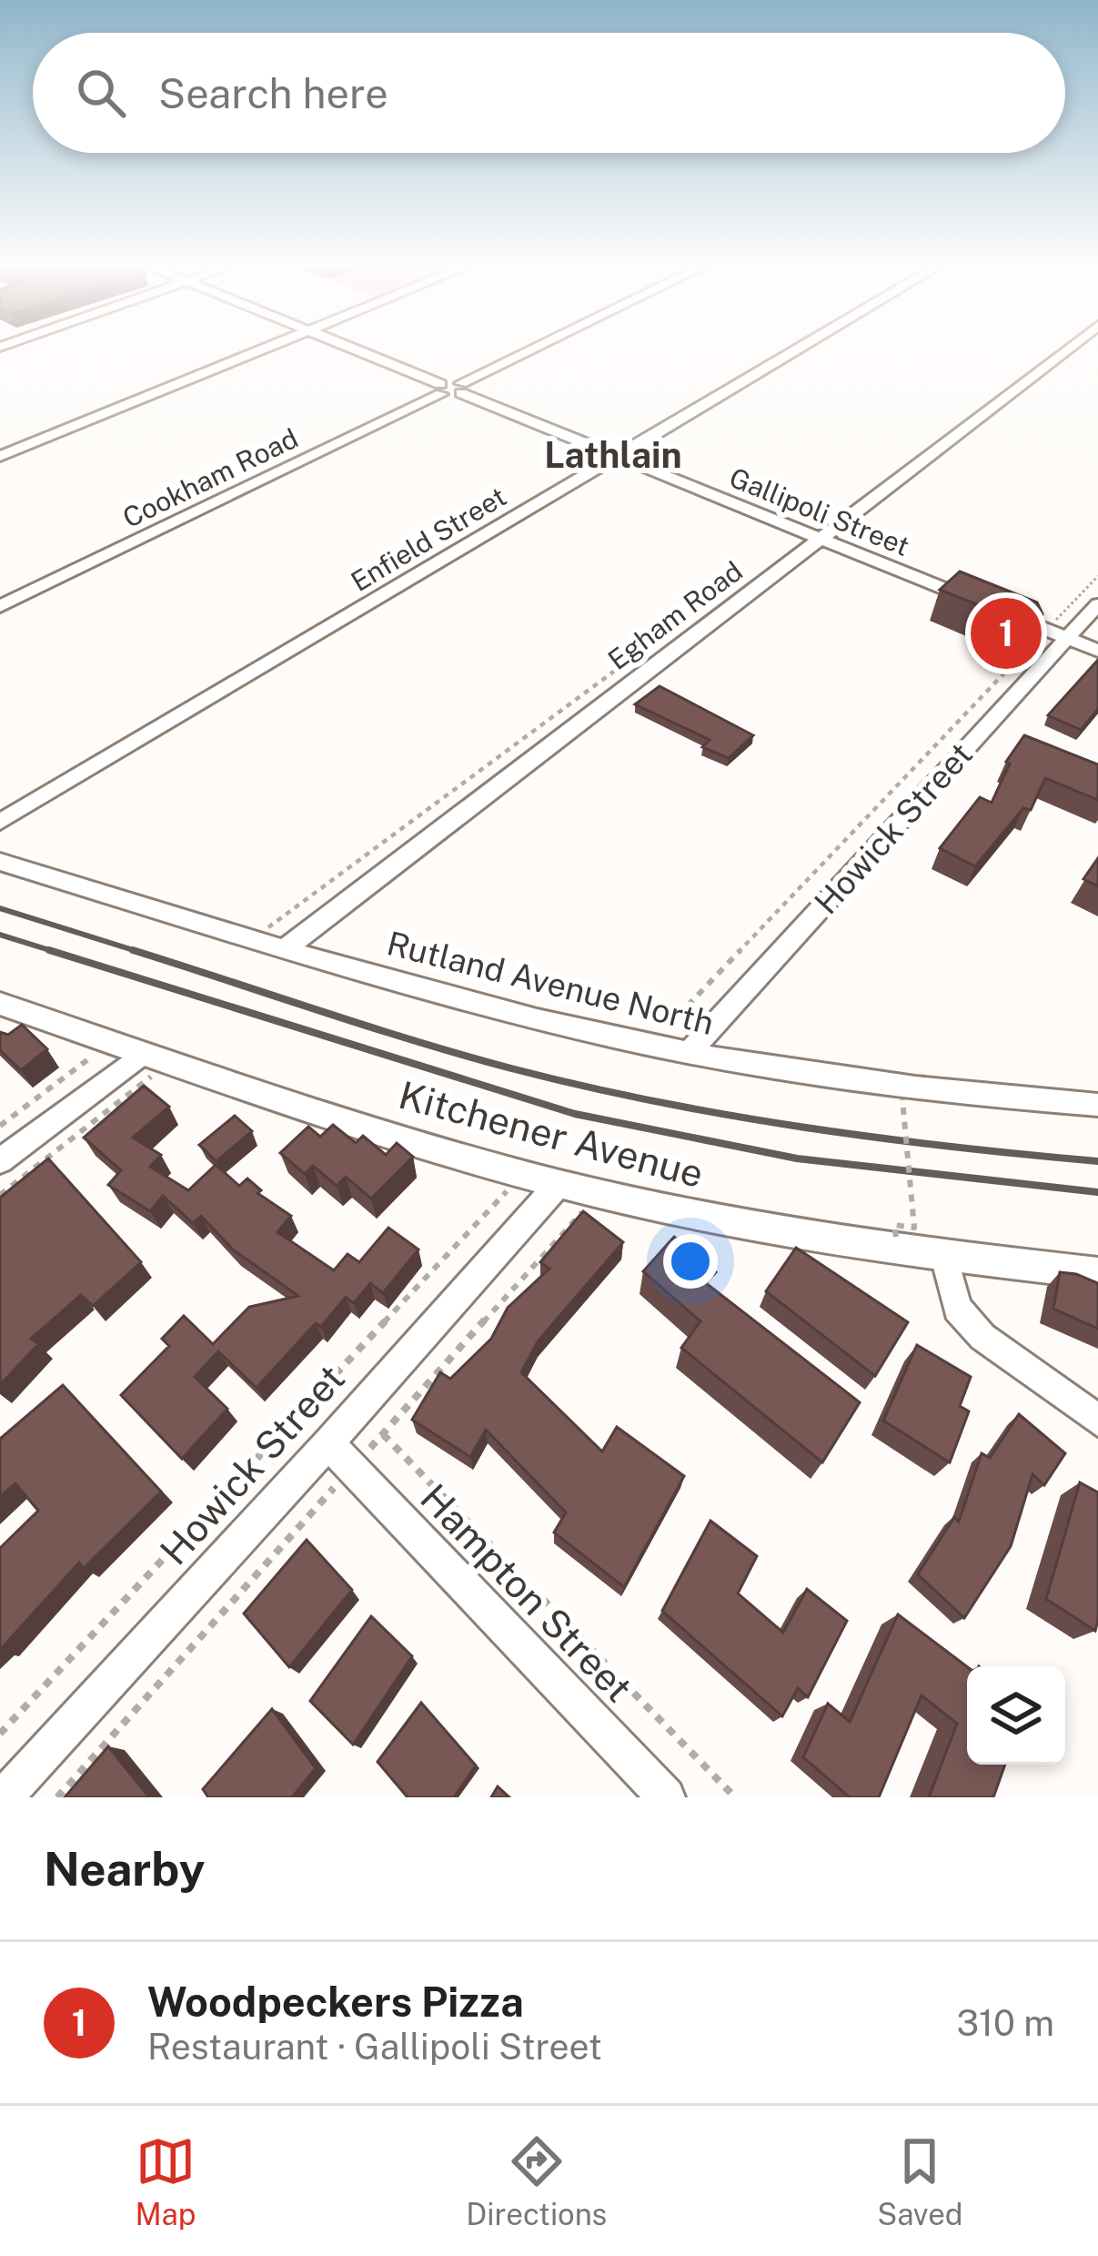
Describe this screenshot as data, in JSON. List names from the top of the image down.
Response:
{
  "streets": {
    "street": [
      "Cookham Road",
      "Gallipoli Street",
      "Enfield Street",
      "Egham Road",
      "Howick Street",
      "Rutland Avenue North",
      "Kitchener Avenue",
      "Hampton Street"
    ]
  },
  "crossings": [
    ["Gallipoli Street", "Enfield Street"],
    ["Gallipoli Street", "Egham Road"],
    ["Gallipoli Street", "Howick Street"],
    ["Egham Road", "Rutland Avenue North"],
    ["Howick Street", "Rutland Avenue North"],
    ["Howick Street", "Kitchener Avenue"],
    ["Howick Street", "Hampton Street"]
  ],
  "districts": ["Lathlain"],
  "page": {
    "search": "Search here",
    "pins": "1",
    "heading": "Nearby",
    "list": [
      {
        "mark": "1",
        "name": "Woodpeckers Pizza",
        "note": "Restaurant · Gallipoli Street",
        "value": "310 m"
      }
    ],
    "nav": ["Map", "Directions", "Saved"]
  }
}
